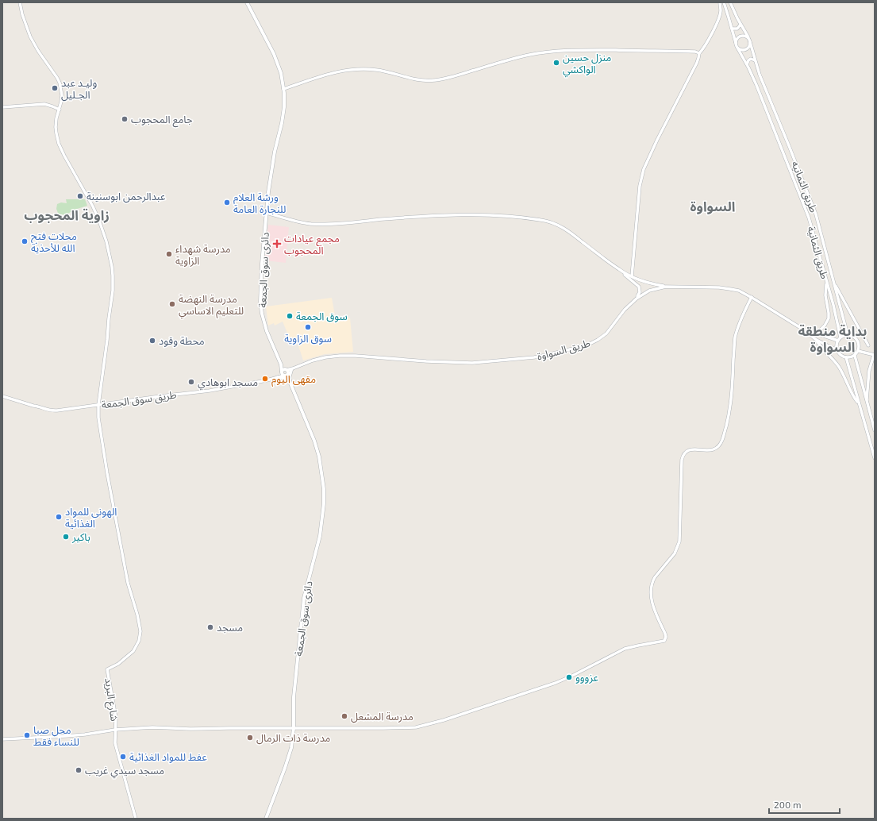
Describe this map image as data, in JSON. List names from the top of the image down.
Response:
{
  "streets": {
    "main road": ["دائرى سوق الجمعة"],
    "street": [
      "طريق الثمانيه",
      "طريق الثمانية",
      "طريق السواوة",
      "طريق سوق الجمعة",
      "شارع البريد"
    ]
  },
  "crossings": [
    ["طريق الثمانيه", "طريق الثمانية"],
    ["طريق الثمانيه", "طريق السواوة"],
    ["طريق الثمانية", "طريق السواوة"],
    ["دائرى سوق الجمعة", "طريق سوق الجمعة"],
    ["طريق السواوة", "طريق سوق الجمعة"],
    ["طريق سوق الجمعة", "شارع البريد"]
  ],
  "districts": ["السواوة", "زاوية المحجوب", "بداية منطقة السواوة"],
  "places": {
    "other": [
      "منزل حسين الواكشي",
      "وليـد عبد الجـليل",
      "جامع المحجوب",
      "عبدالرحمن ابوسنينة",
      "ورشة العلام للنجارة العامة",
      "محلات فتح الله للأحذية",
      "مدرسة شهداء الزاوية",
      "مدرسة النهضة للتعليم الاساسي",
      "سوق الجمعة",
      "سوق الزاوية",
      "محطة وقود",
      "مقهى اليوم",
      "مسجد ابوهادي",
      "الهونى للمواد الغذائية",
      "باكير",
      "مسجد",
      "عزووو",
      "مدرسة المشعل",
      "محل صبا للنساء فقط",
      "مدرسة ذات الرمال",
      "عفط للمواد الغذائية",
      "مسجد سيدي غريب"
    ],
    "health": ["مجمع عيادات المحجوب"]
  },
  "scale_bar": "200 m"
}
